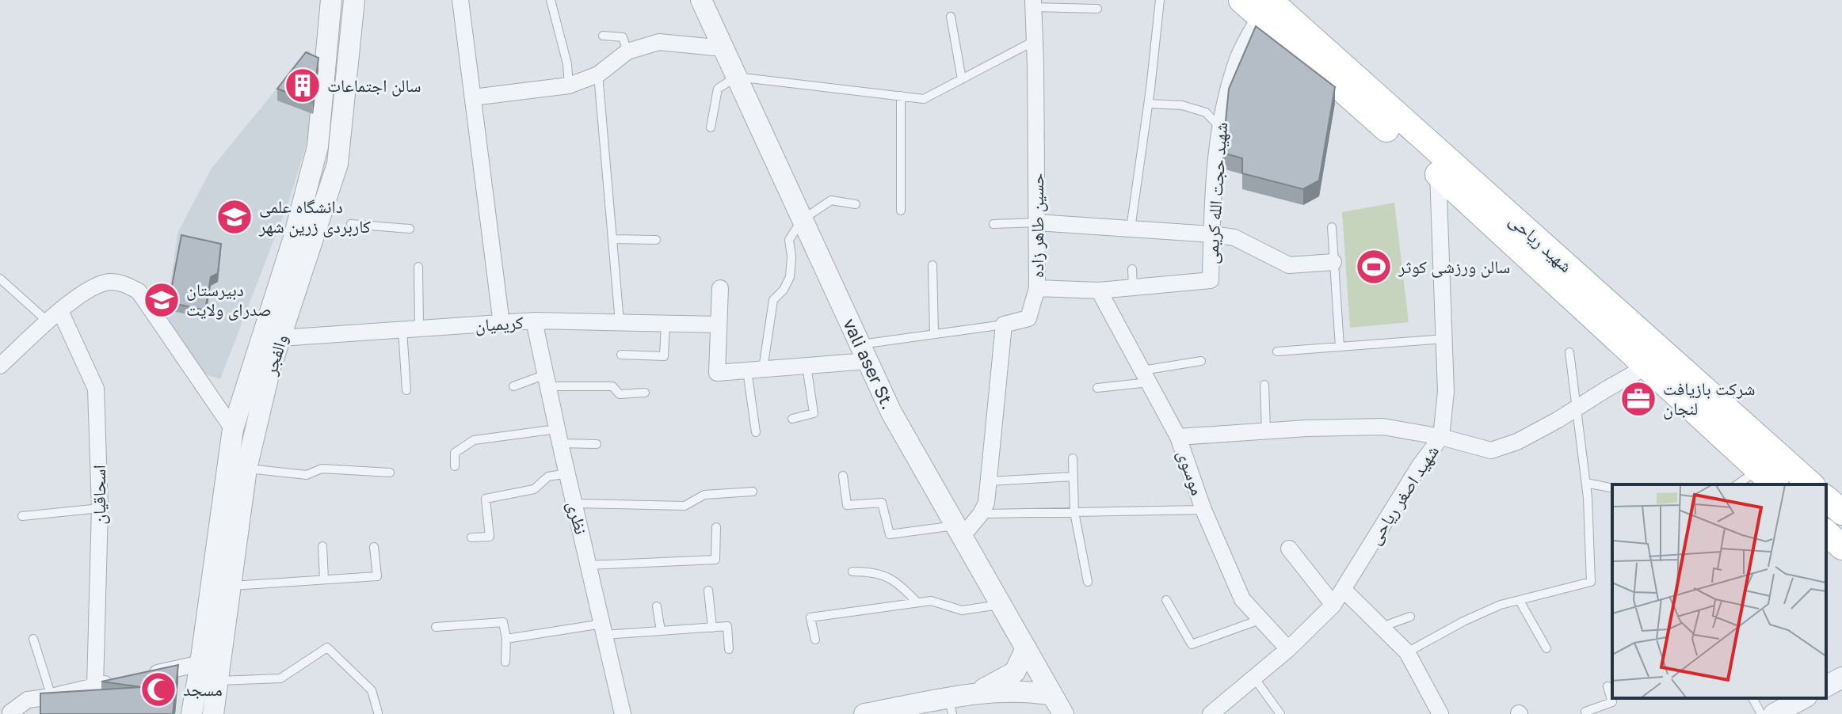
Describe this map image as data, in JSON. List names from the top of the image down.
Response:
{
  "streets": {
    "main road": ["شهید ریاحی"],
    "street": [
      "شهید حجت الله کریمی",
      "حسین طاهر زاده",
      "کریمیان",
      "والفجر",
      "vali aser St.",
      "موسوی",
      "اسحاقیان",
      "شهید اصغر ریاحی",
      "نظری"
    ]
  },
  "crossings": [
    ["شهید حجت الله کریمی", "حسین طاهر زاده"],
    ["شهید حجت الله کریمی", "شهید ریاحی"],
    ["شهید حجت الله کریمی", "موسوی"],
    ["شهید ریاحی", "شهید اصغر ریاحی"],
    ["کریمیان", "والفجر"],
    ["کریمیان", "نظری"],
    ["موسوی", "شهید اصغر ریاحی"]
  ],
  "places": {
    "building": ["سالن اجتماعات"],
    "school or university": ["دانشگاه علمی کاربردی زرین شهر", "دبیرستان صدرای ولایت"],
    "sports": ["سالن ورزشی کوثر"],
    "office": ["شرکت بازیافت لنجان"],
    "mosque": ["مسجد"]
  }
}
